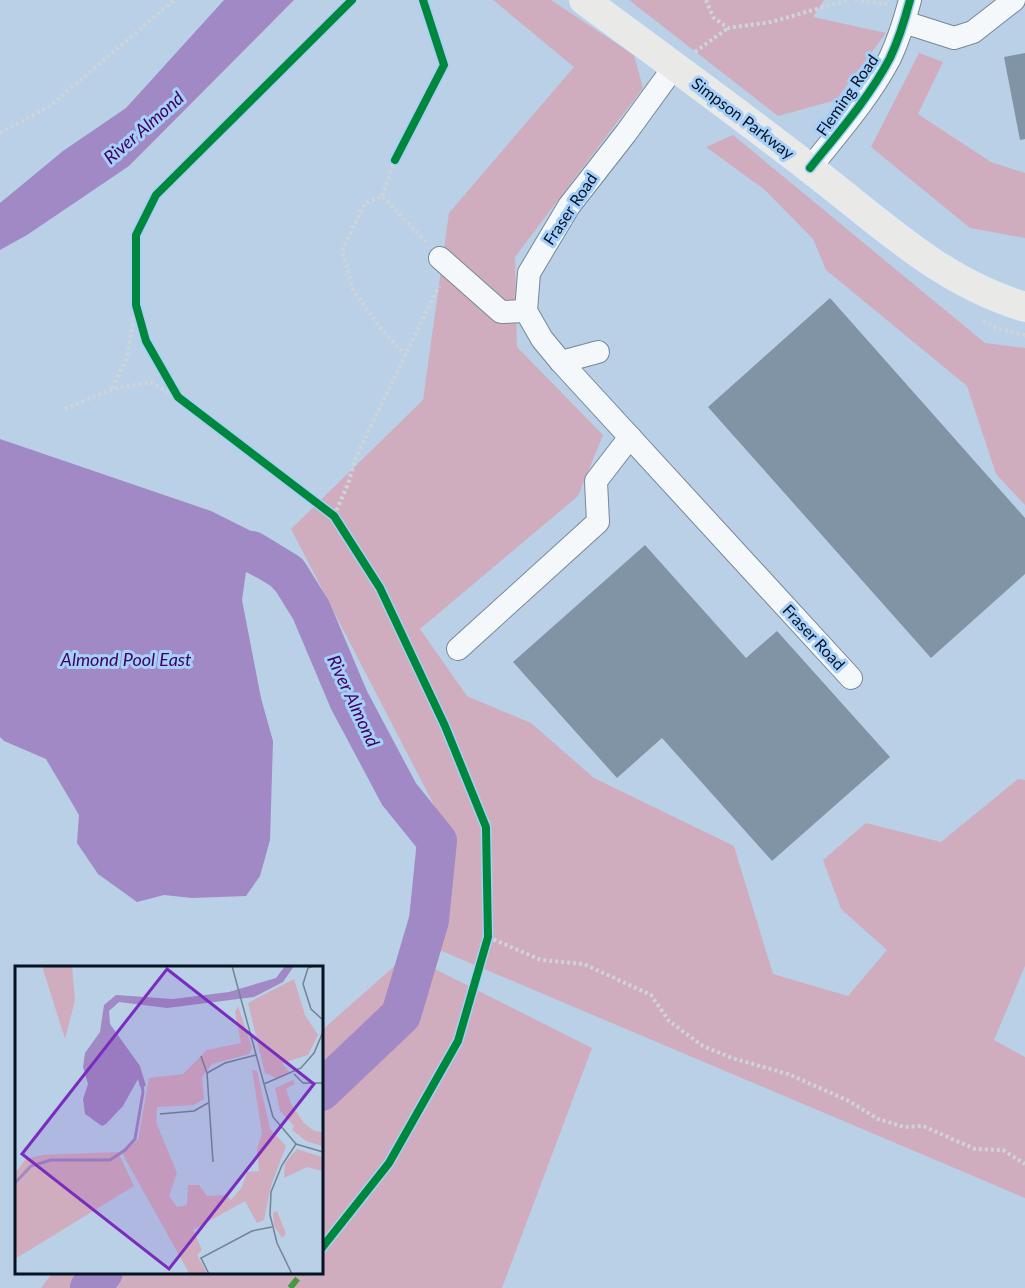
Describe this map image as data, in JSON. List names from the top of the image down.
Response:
{
  "streets": {
    "main road": ["Simpson Parkway"],
    "street": ["Fleming Road", "Fraser Road"]
  },
  "crossings": [
    ["Fleming Road", "Simpson Parkway"],
    ["Simpson Parkway", "Fraser Road"]
  ],
  "water": ["River Almond", "Almond Pool East"]
}
